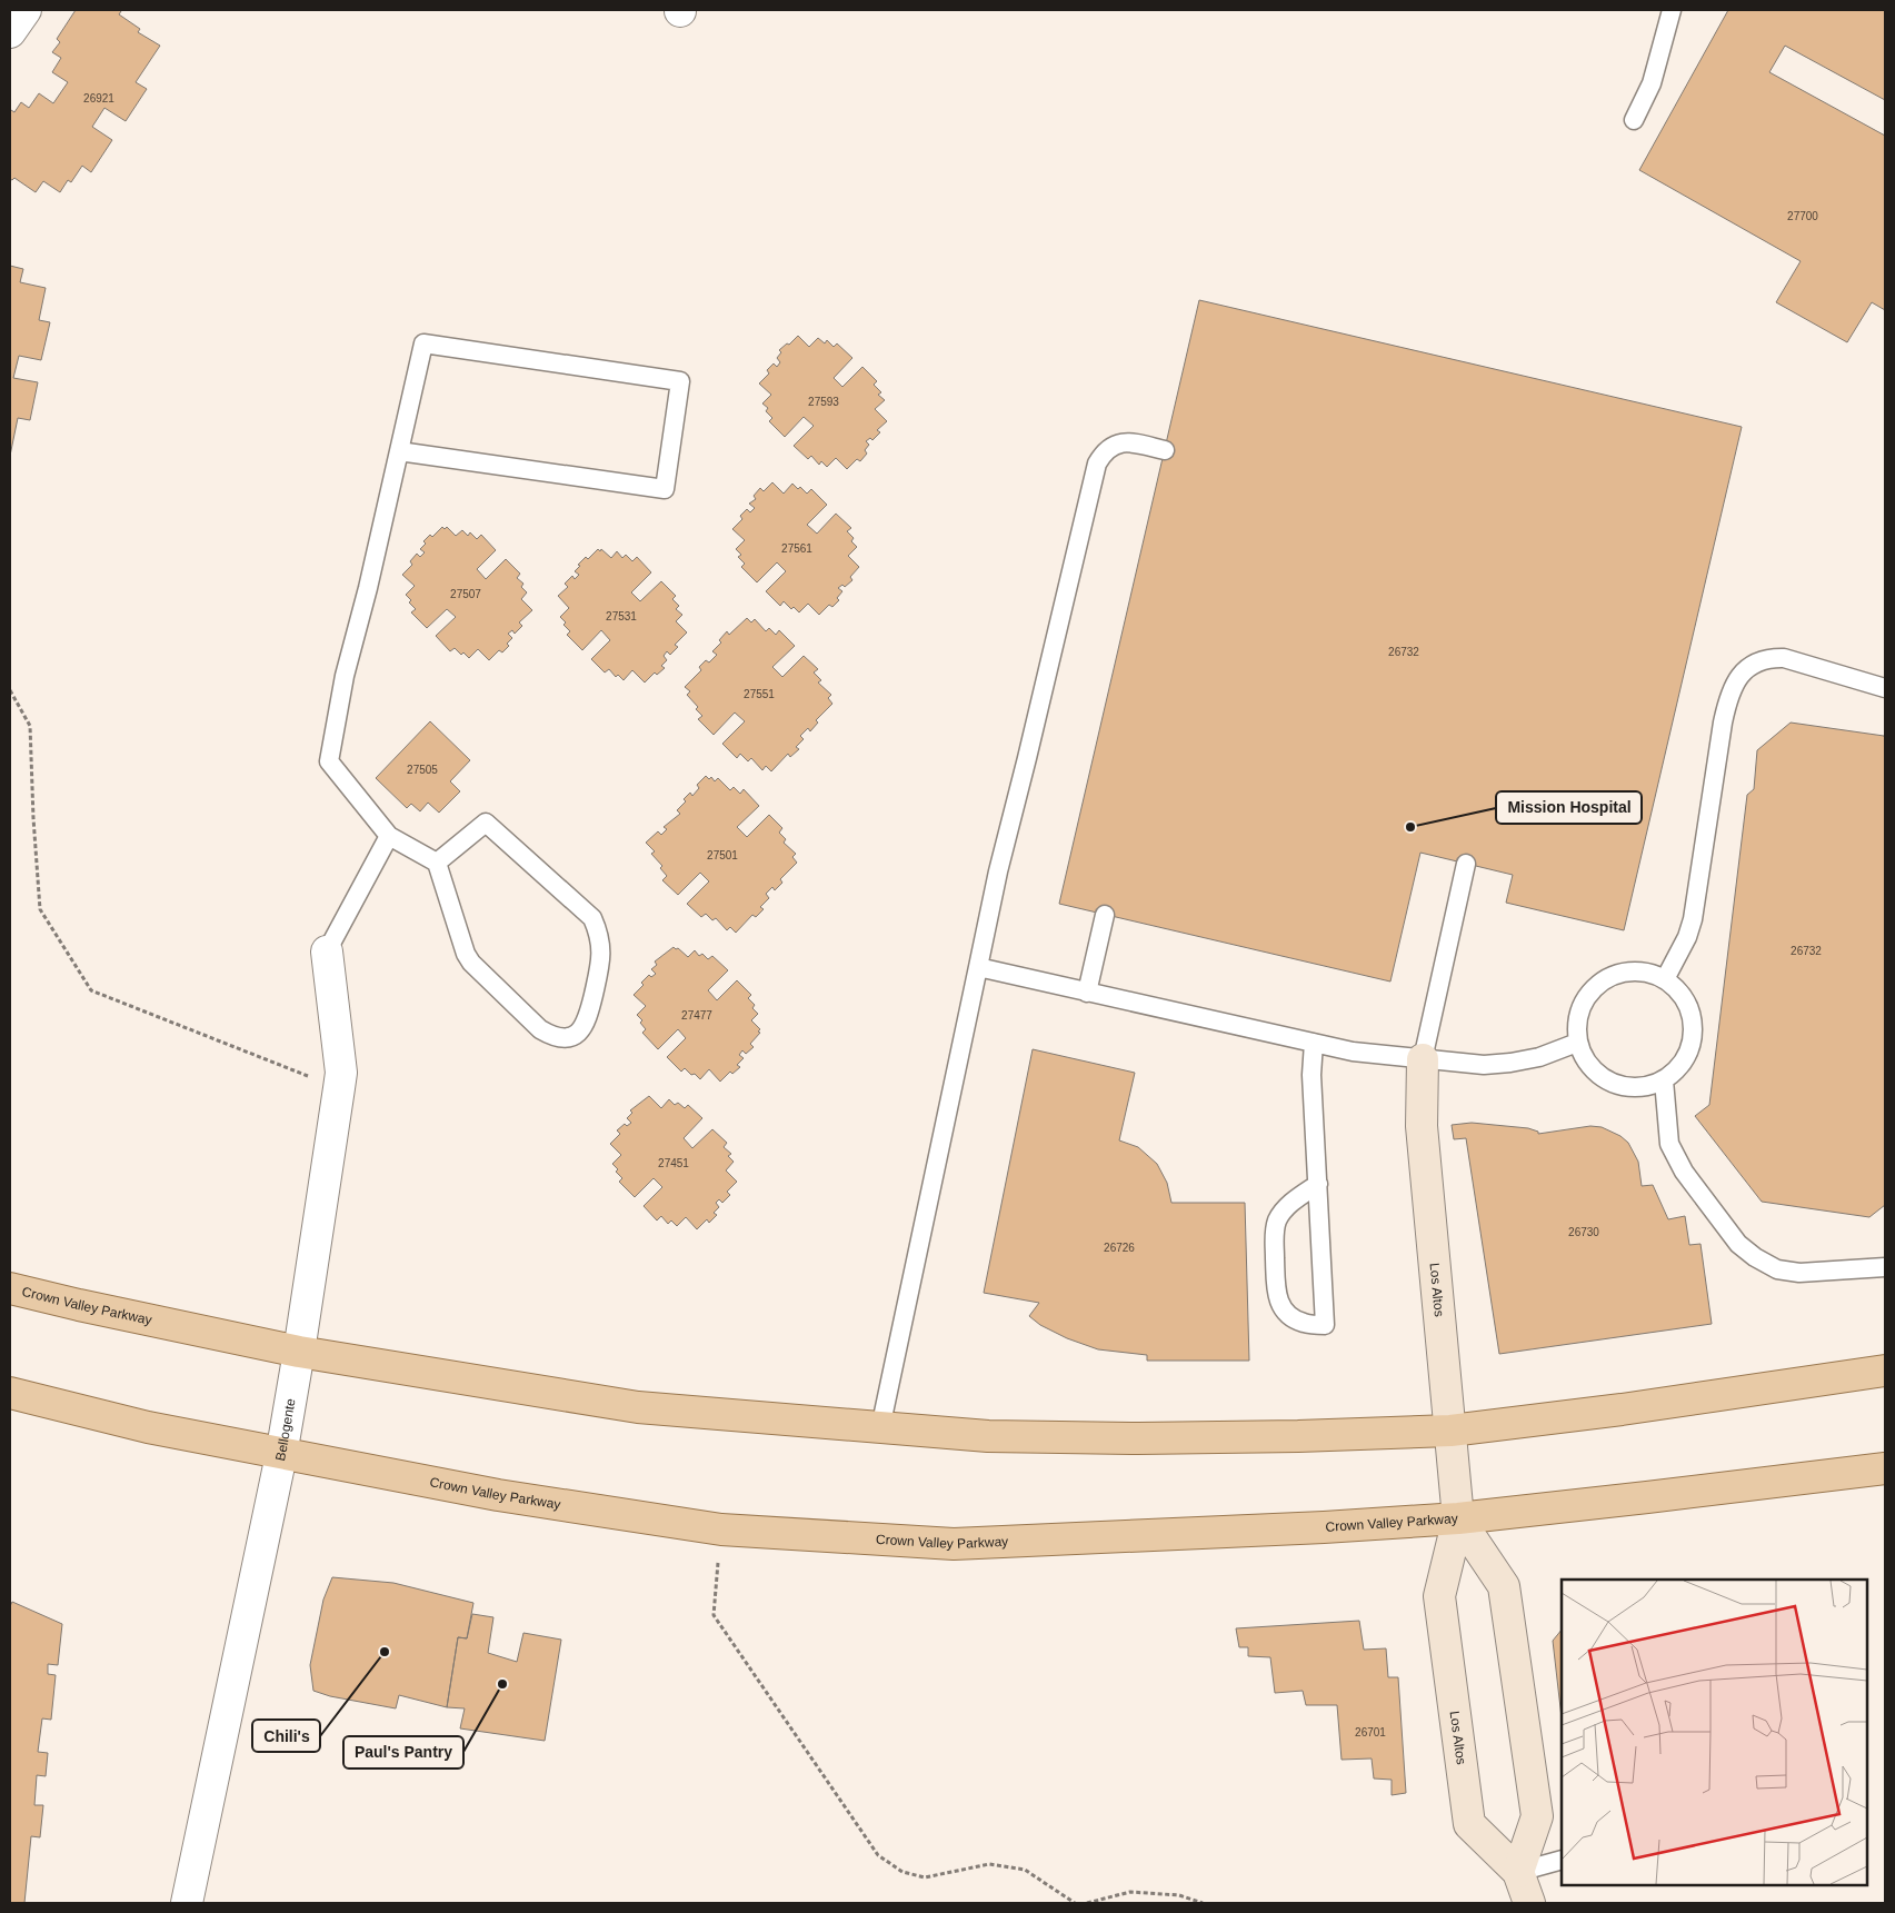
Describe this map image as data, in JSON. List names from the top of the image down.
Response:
{
  "streets": {
    "main road": ["Crown Valley Parkway"],
    "street": ["Los Altos", "Bellogente"]
  },
  "crossings": [
    ["Los Altos", "Crown Valley Parkway"],
    ["Crown Valley Parkway", "Bellogente"]
  ],
  "places": ["Mission Hospital", "Chili's", "Paul's Pantry"],
  "house_numbers": [
    "26921",
    "27700",
    "27593",
    "27561",
    "27507",
    "27531",
    "26732",
    "27551",
    "27505",
    "27501",
    "26732",
    "27477",
    "27451",
    "26730",
    "26726",
    "26701"
  ]
}
